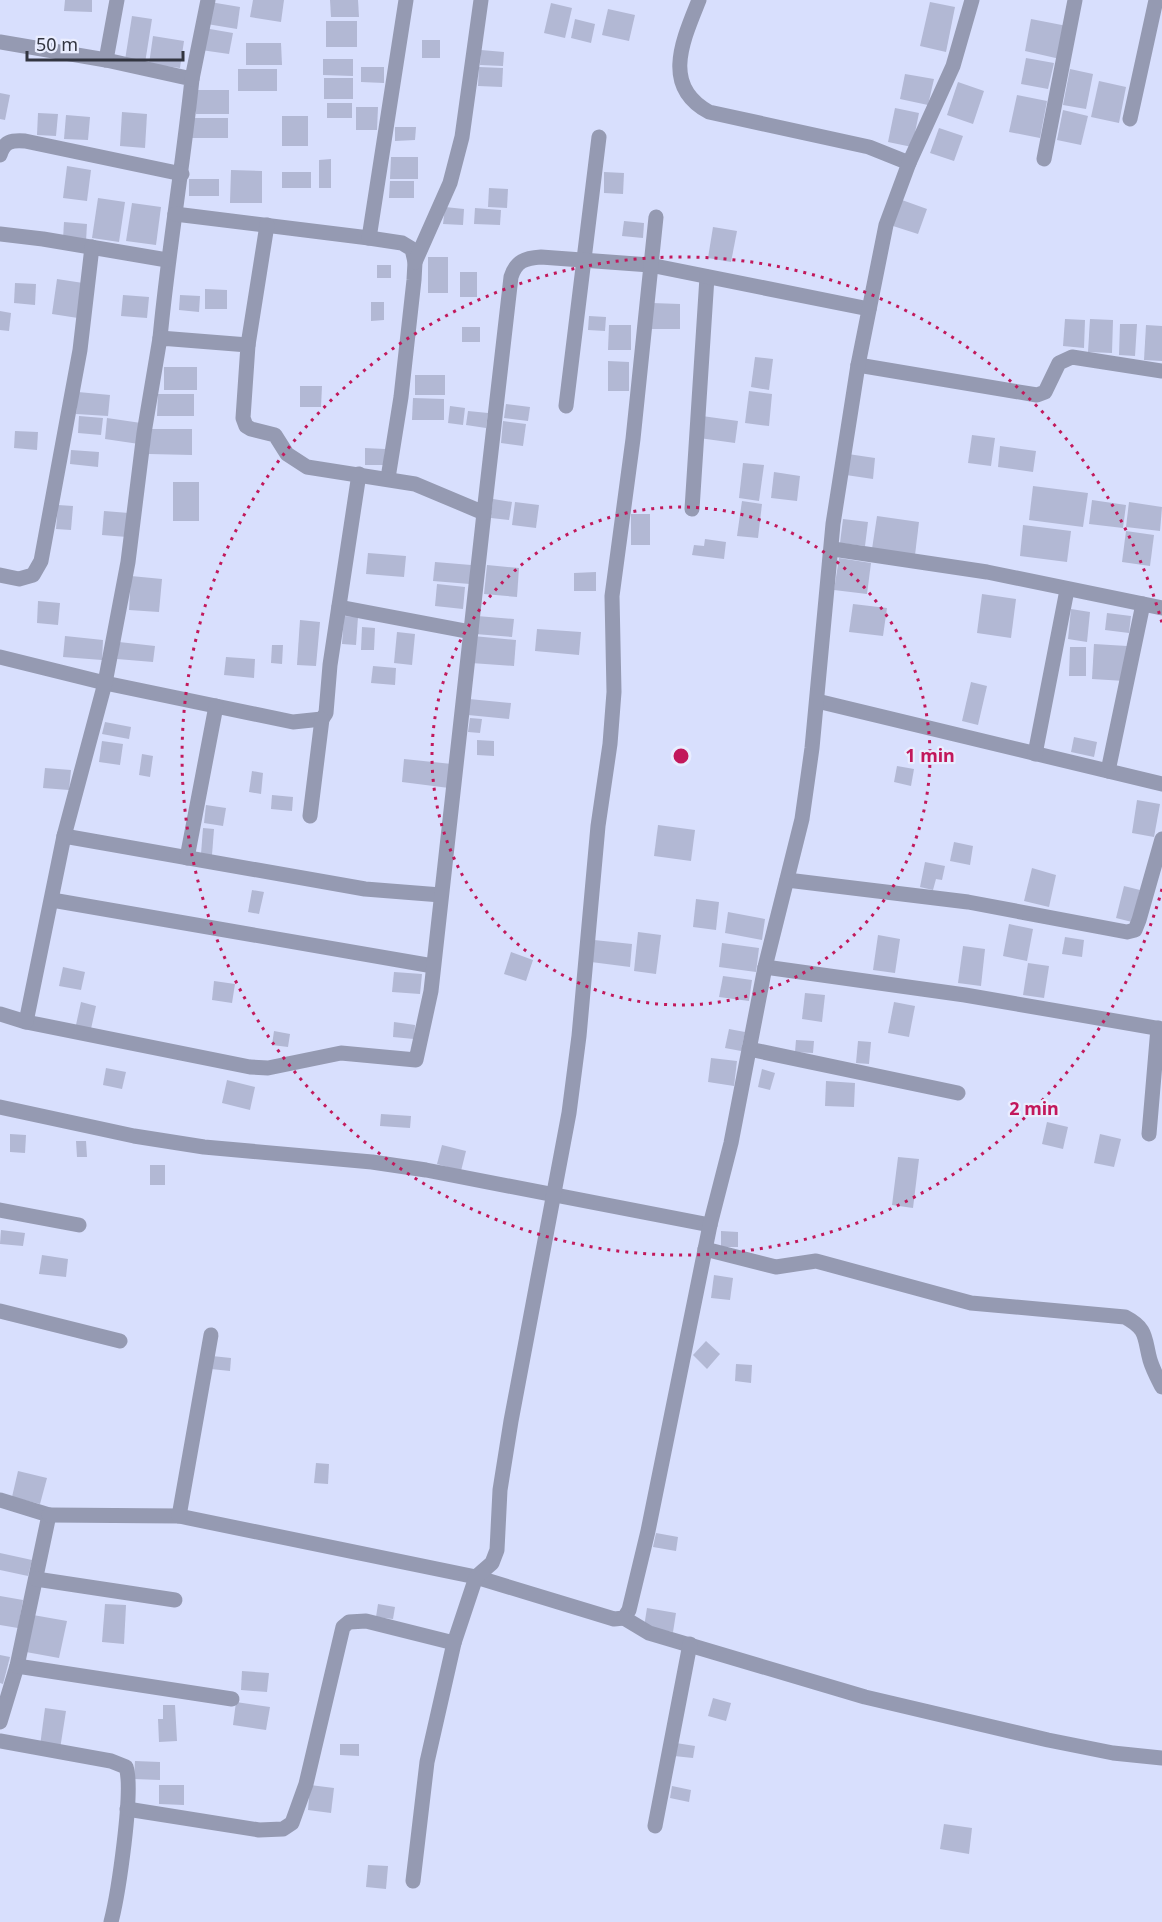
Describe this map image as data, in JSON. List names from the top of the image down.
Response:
{
  "scale_bar": "50 m",
  "rings": ["1 min", "2 min"]
}
